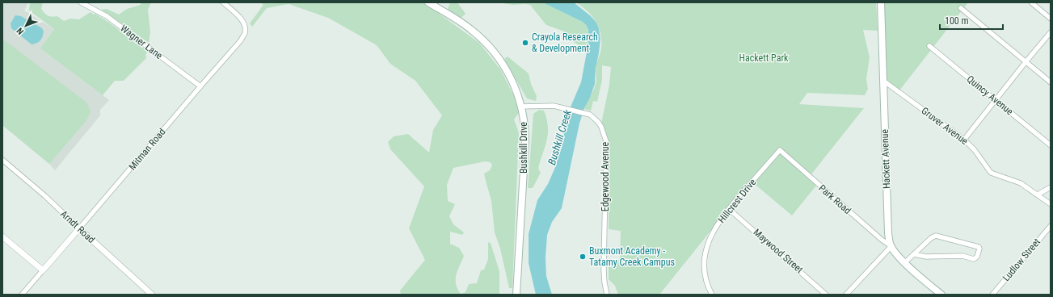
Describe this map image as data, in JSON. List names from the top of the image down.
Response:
{
  "streets": {
    "main road": ["Bushkill Drive", "Hackett Avenue"],
    "street": [
      "Wagner Lane",
      "Quincy Avenue",
      "Gruver Avenue",
      "Mitman Road",
      "Edgewood Avenue",
      "Park Road",
      "Hillcrest Drive",
      "Arndt Road",
      "Maywood Street",
      "Ludlow Street"
    ]
  },
  "crossings": [
    ["Wagner Lane", "Mitman Road"],
    ["Gruver Avenue", "Hackett Avenue"],
    ["Bushkill Drive", "Edgewood Avenue"],
    ["Mitman Road", "Arndt Road"],
    ["Hackett Avenue", "Park Road"],
    ["Park Road", "Hillcrest Drive"],
    ["Hillcrest Drive", "Maywood Street"]
  ],
  "water": ["Bushkill Creek"],
  "parks": ["Hackett Park"],
  "places": ["Crayola Research & Development", "Buxmont Academy - Tatamy Creek Campus"],
  "scale_bar": "100 m",
  "north": "bottom left"
}
